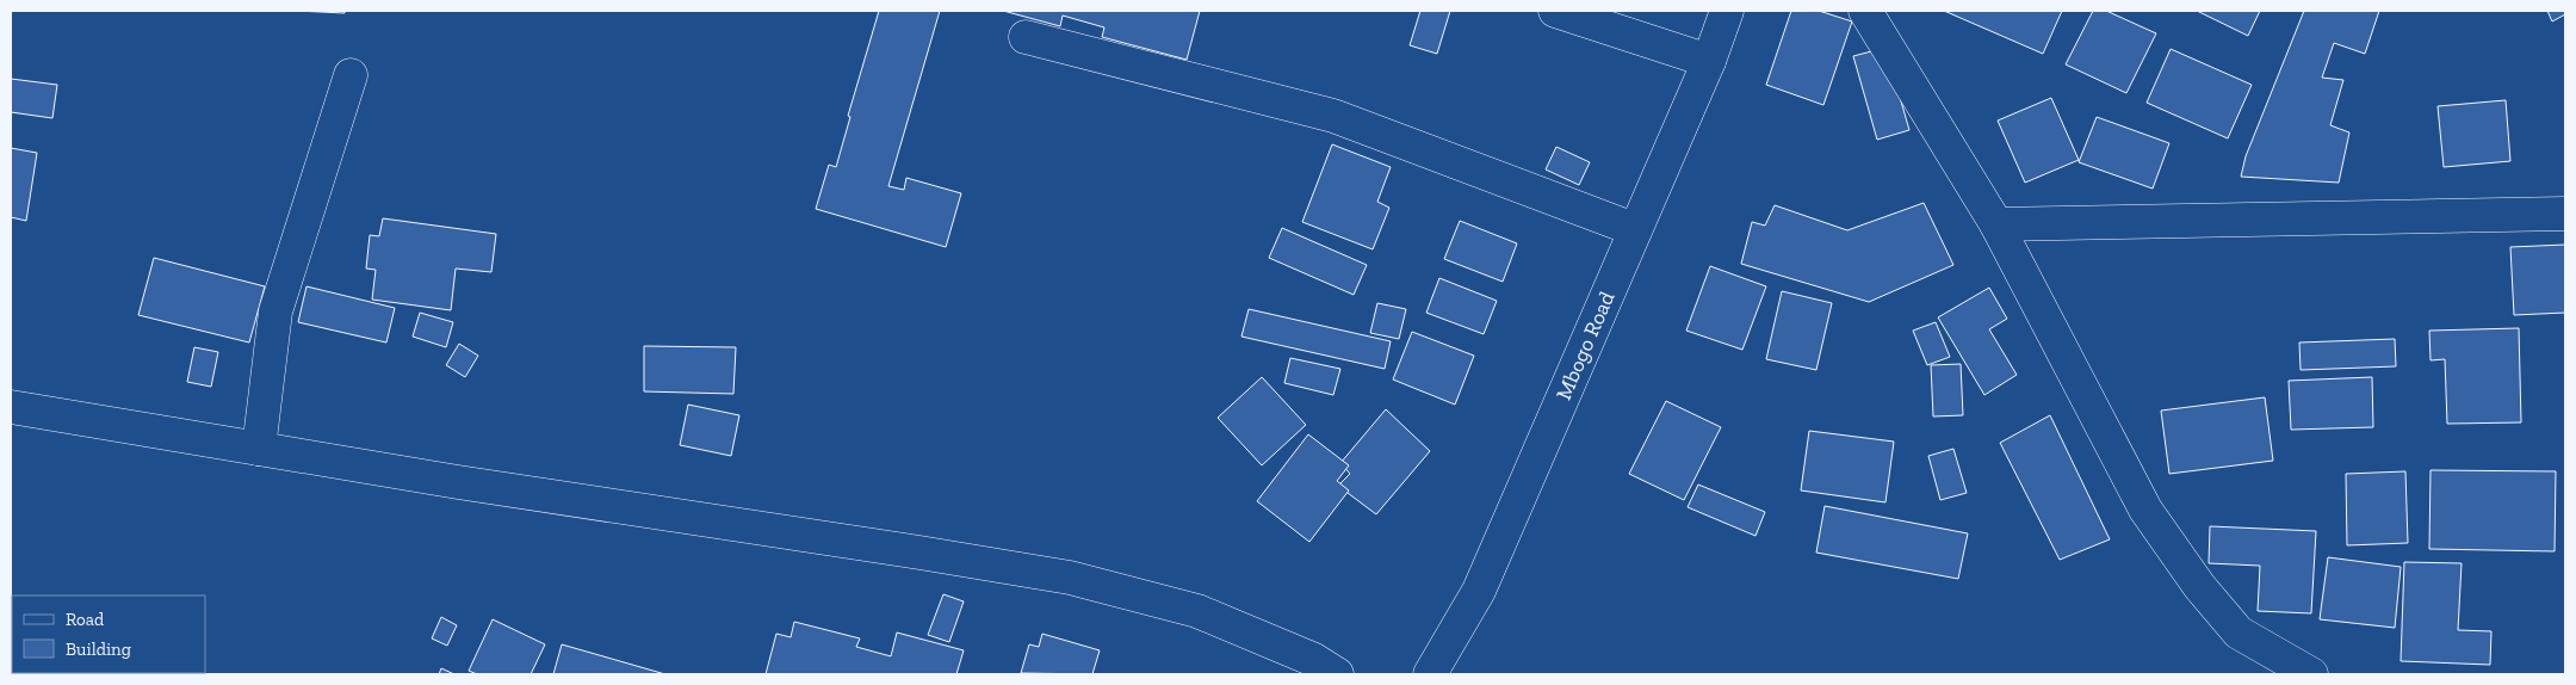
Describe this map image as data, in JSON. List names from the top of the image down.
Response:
{
  "streets": {
    "street": ["Mbogo Road"]
  },
  "legend": ["Road", "Building"]
}
